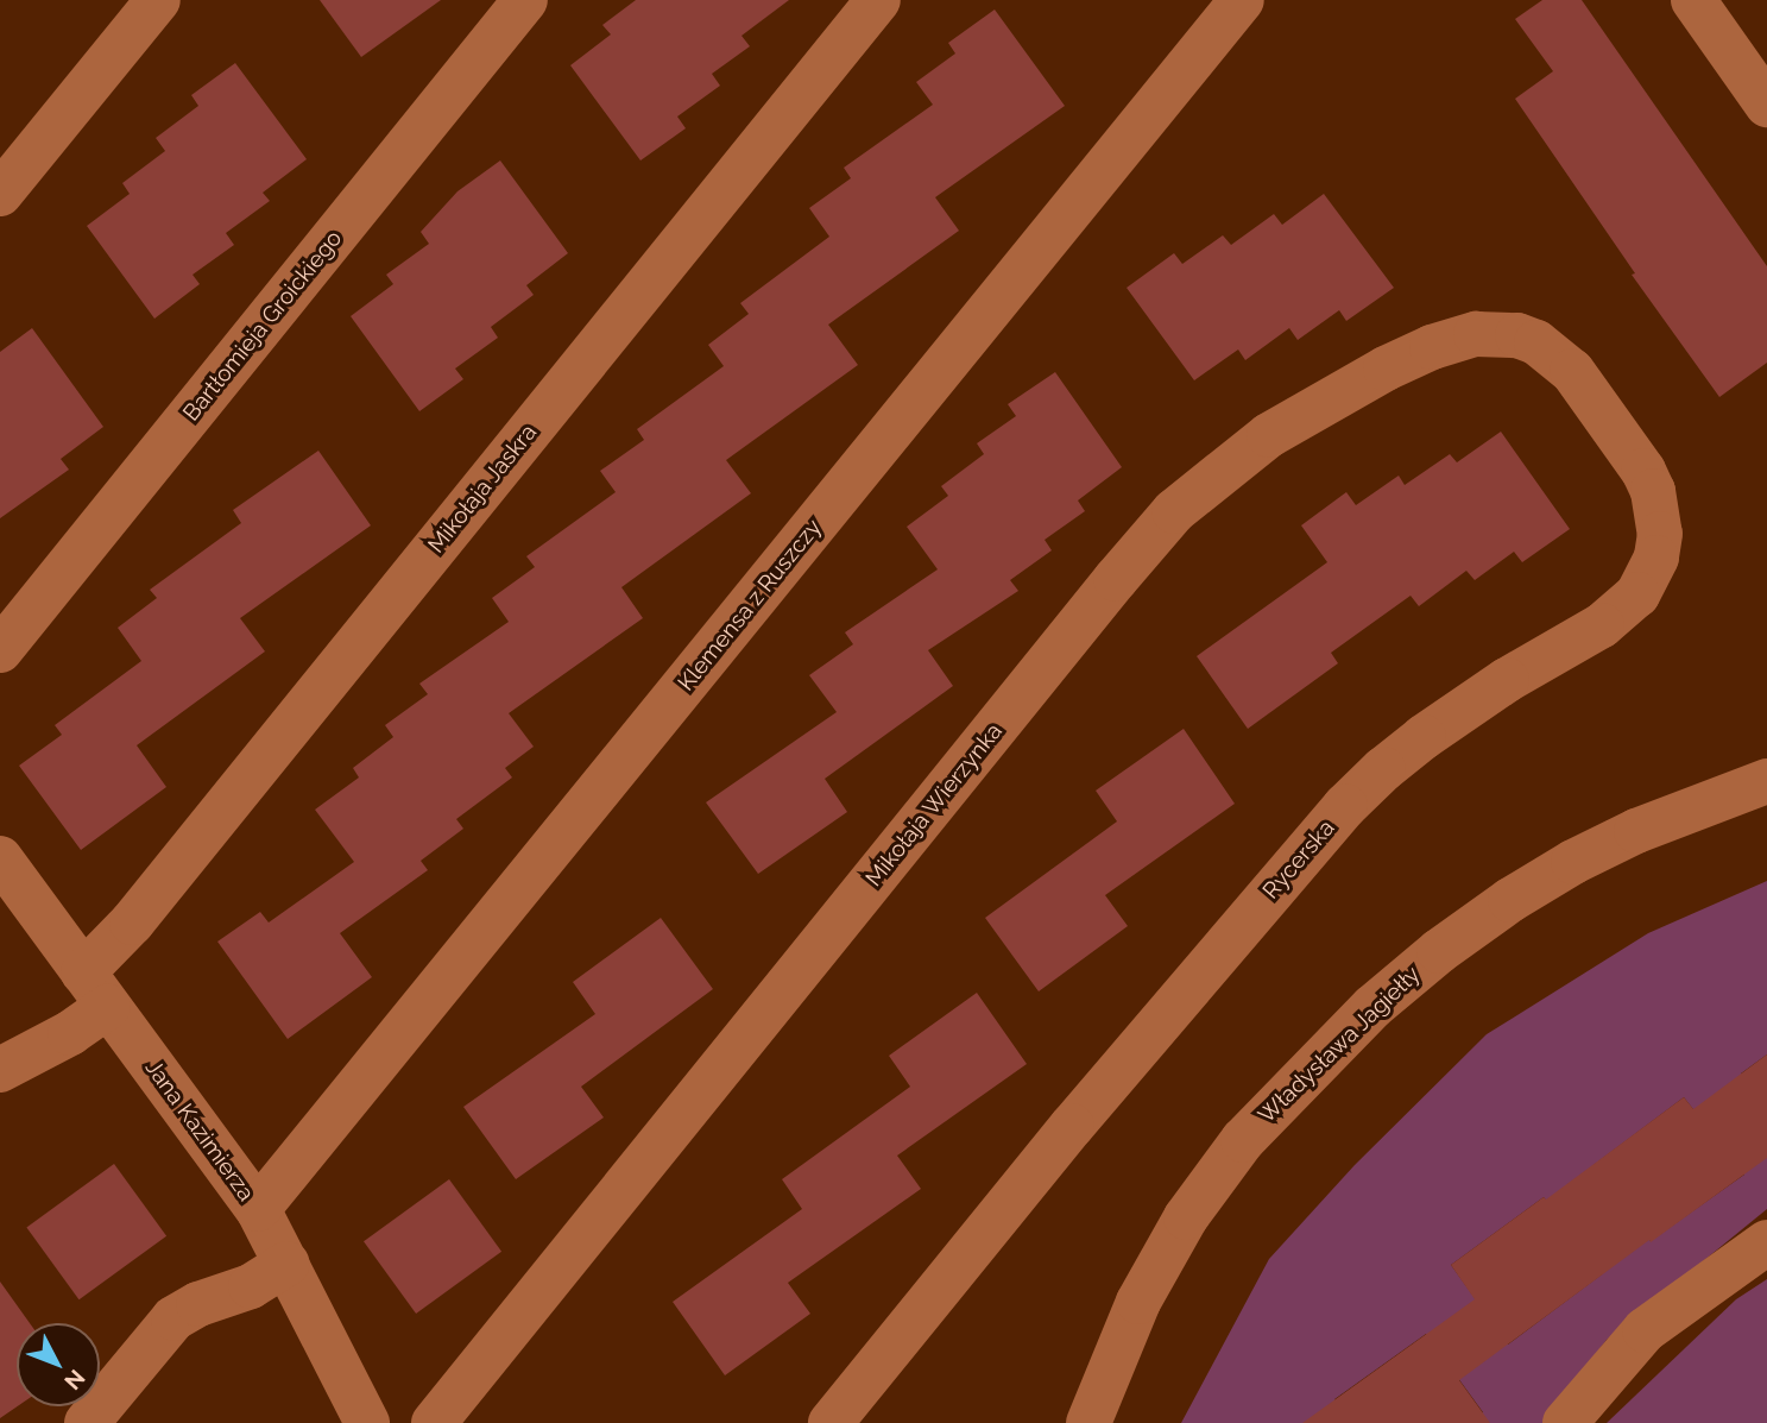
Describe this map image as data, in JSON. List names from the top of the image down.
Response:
{
  "streets": {
    "street": [
      "Bartłomieja Groickiego",
      "Mikołaja Jaskra",
      "Klemensa z Ruszczy",
      "Mikołaja Wierzynka",
      "Rycerska",
      "Władysława Jagiełły",
      "Jana Kazimierza"
    ]
  },
  "crossings": [
    ["Mikołaja Jaskra", "Jana Kazimierza"],
    ["Klemensa z Ruszczy", "Jana Kazimierza"],
    ["Mikołaja Wierzynka", "Rycerska"]
  ],
  "north": "bottom right"
}
